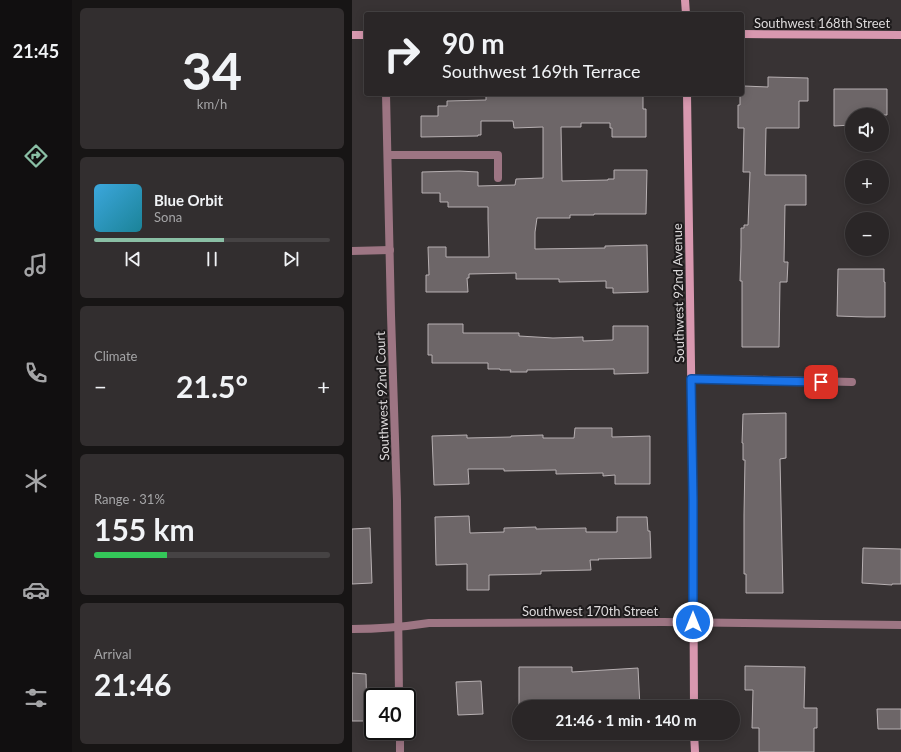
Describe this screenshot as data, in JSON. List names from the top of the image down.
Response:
{
  "streets": {
    "street": [
      "Southwest 168th Street",
      "Southwest 92nd Avenue",
      "Southwest 92nd Court",
      "Southwest 170th Street"
    ]
  },
  "crossings": [
    ["Southwest 92nd Avenue", "Southwest 170th Street"],
    ["Southwest 92nd Court", "Southwest 170th Street"]
  ],
  "page": {
    "tabs": "21:45",
    "tile": [
      ["34", "km/h"],
      "Climate",
      ["Range · 31%", "155 km"],
      ["Arrival", "21:46"]
    ],
    "turn": ["90 m", "Southwest 169th Terrace"],
    "map_buttons": ["+", "−"],
    "song": ["Blue Orbit", "Sona"],
    "heat": ["−", "21.5°", "+"],
    "limit": "40",
    "trip": "21:46 · 1 min · 140 m"
  }
}
